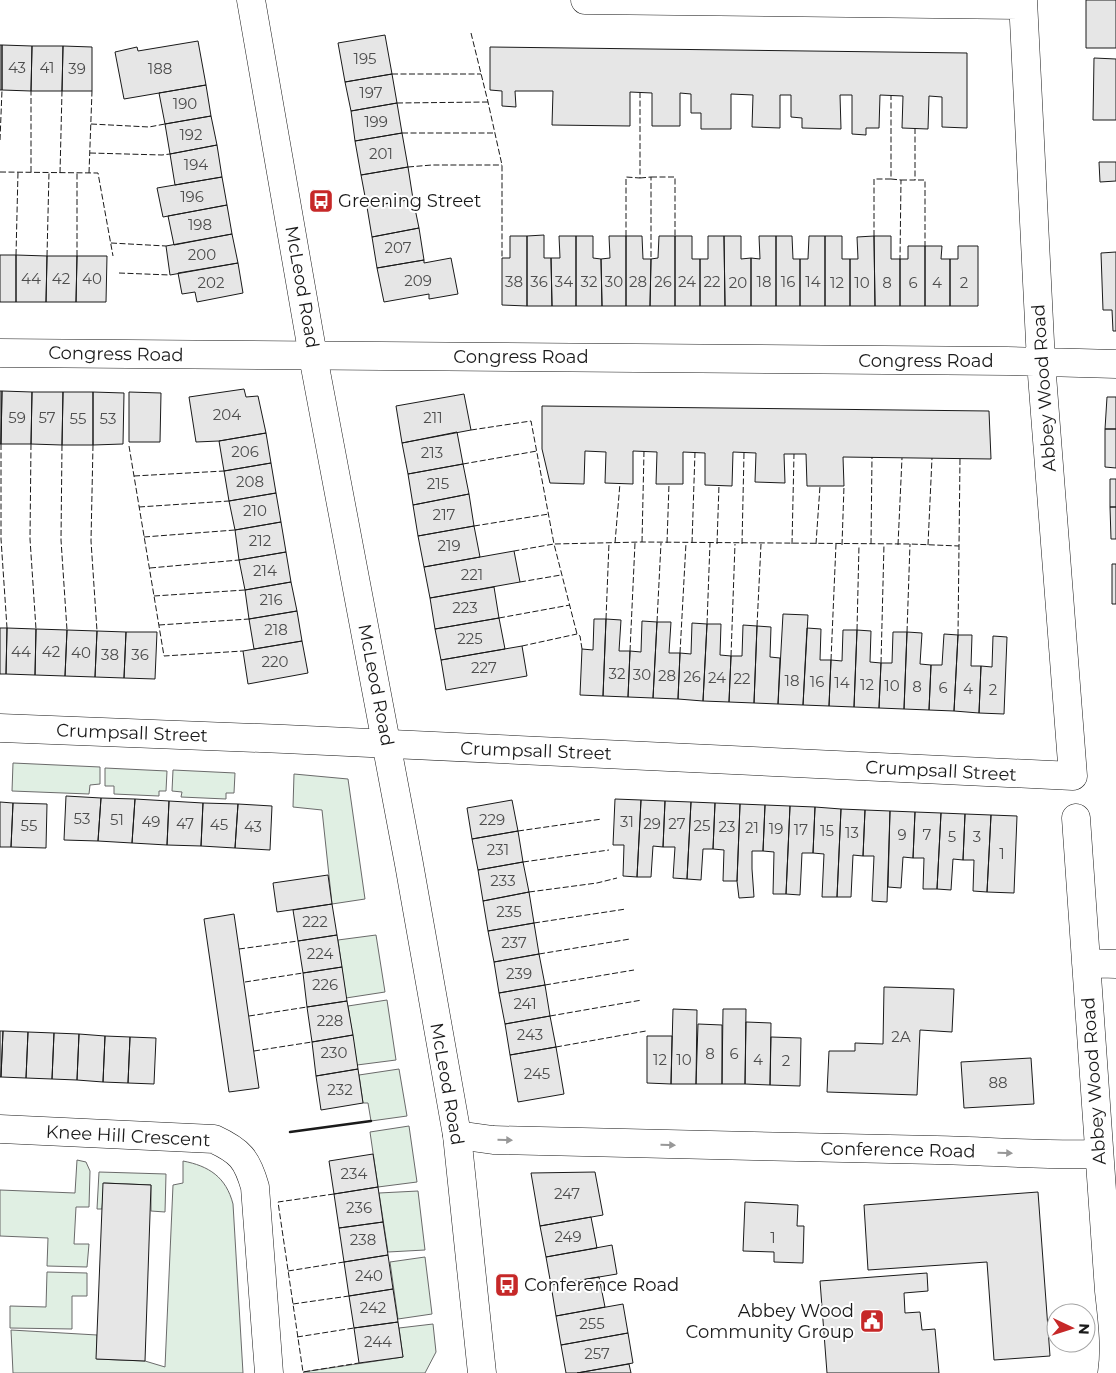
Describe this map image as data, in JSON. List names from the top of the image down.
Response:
{
  "streets": {
    "street": [
      "McLeod Road",
      "Congress Road",
      "Abbey Wood Road",
      "Crumpsall Street",
      "Knee Hill Crescent",
      "Conference Road"
    ]
  },
  "crossings": [
    ["McLeod Road", "Congress Road"],
    ["McLeod Road", "Crumpsall Street"],
    ["McLeod Road", "Conference Road"],
    ["Congress Road", "Abbey Wood Road"],
    ["Abbey Wood Road", "Crumpsall Street"],
    ["Abbey Wood Road", "Conference Road"]
  ],
  "one_way": ["Conference Road"],
  "places": {
    "bus stop": ["Greening Street", "Conference Road"],
    "public building": ["Abbey Wood Community Group"]
  },
  "house_numbers": [
    "195",
    "43",
    "41",
    "39",
    "188",
    "197",
    "190",
    "199",
    "192",
    "201",
    "194",
    "196",
    "198",
    "207",
    "200",
    "44",
    "42",
    "40",
    "209",
    "38",
    "36",
    "34",
    "32",
    "30",
    "28",
    "26",
    "24",
    "22",
    "18",
    "16",
    "14",
    "202",
    "20",
    "12",
    "10",
    "8",
    "6",
    "4",
    "2",
    "204",
    "59",
    "57",
    "211",
    "55",
    "53",
    "206",
    "213",
    "208",
    "215",
    "210",
    "217",
    "212",
    "219",
    "214",
    "221",
    "216",
    "223",
    "218",
    "225",
    "44",
    "42",
    "40",
    "38",
    "36",
    "220",
    "227",
    "32",
    "30",
    "28",
    "26",
    "24",
    "22",
    "18",
    "16",
    "14",
    "12",
    "10",
    "8",
    "6",
    "4",
    "2",
    "53",
    "51",
    "229",
    "49",
    "31",
    "47",
    "29",
    "27",
    "45",
    "55",
    "25",
    "43",
    "23",
    "21",
    "19",
    "17",
    "15",
    "13",
    "9",
    "7",
    "5",
    "3",
    "231",
    "1",
    "233",
    "235",
    "222",
    "237",
    "224",
    "239",
    "226",
    "241",
    "228",
    "243",
    "2A",
    "230",
    "8",
    "6",
    "12",
    "10",
    "4",
    "2",
    "245",
    "88",
    "232",
    "234",
    "247",
    "236",
    "249",
    "1",
    "238",
    "240",
    "242",
    "255",
    "244",
    "257"
  ],
  "north": "right"
}
